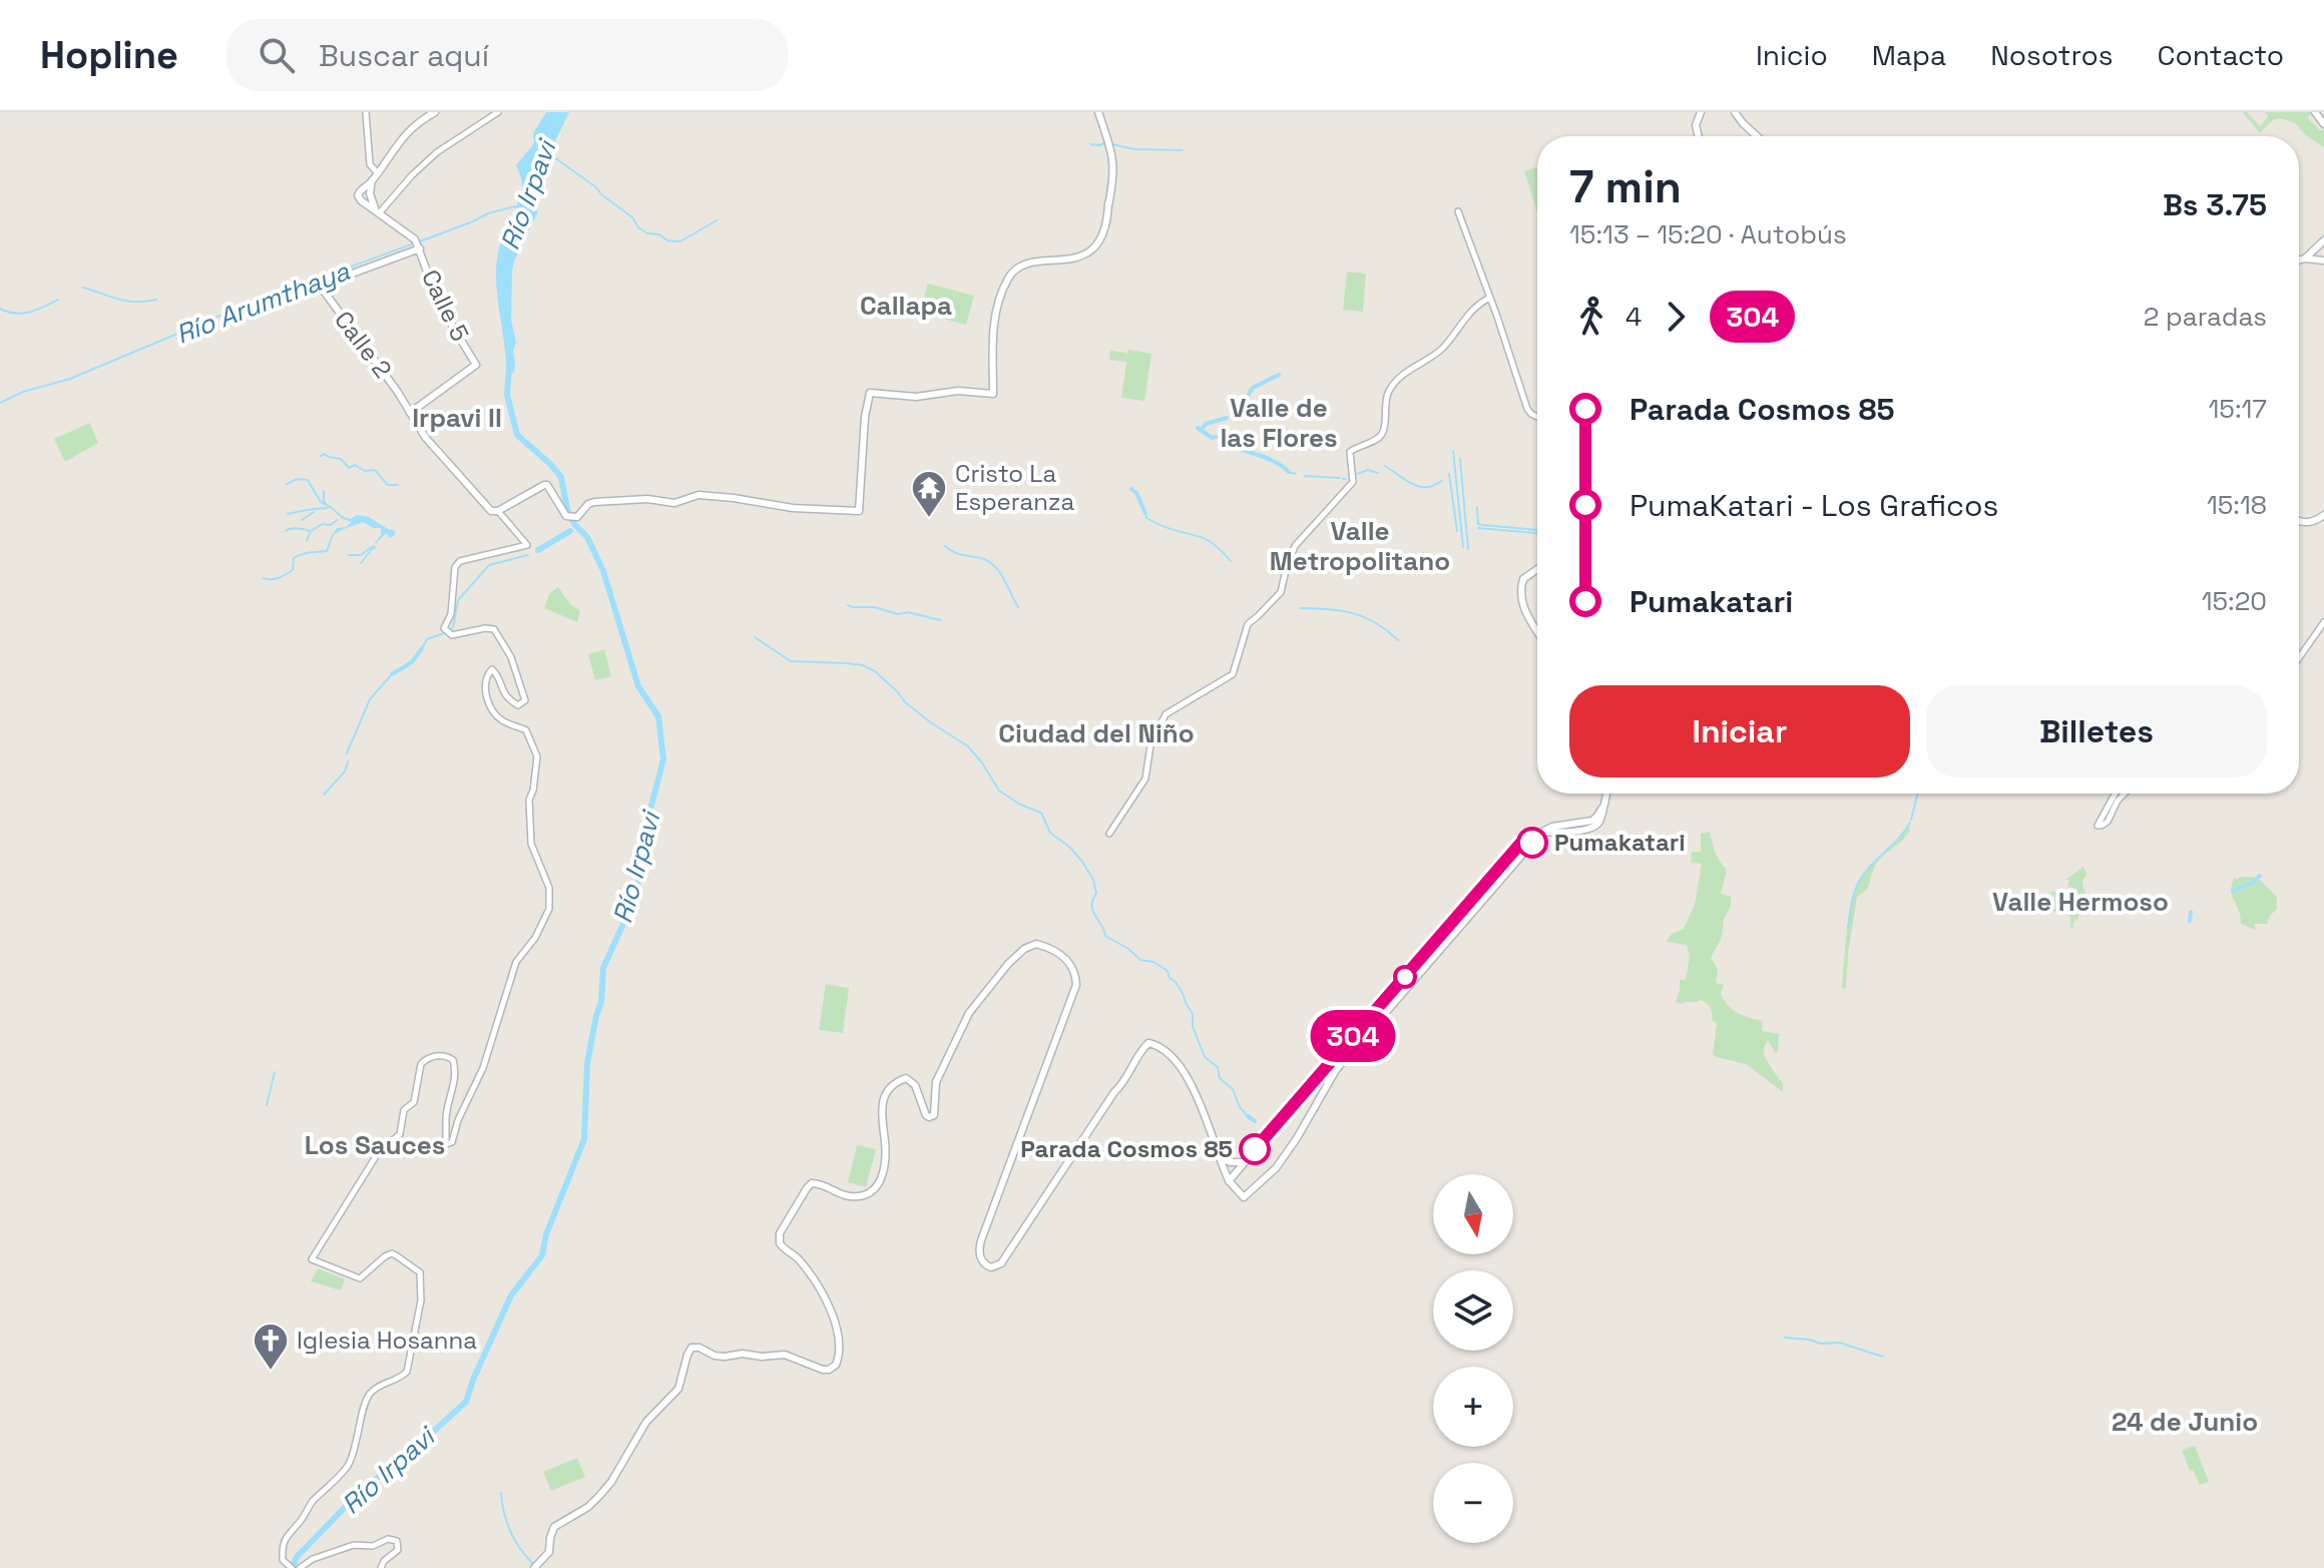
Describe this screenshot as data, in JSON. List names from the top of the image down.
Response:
{
  "streets": {
    "main road": ["Calle 5", "Calle 2"]
  },
  "crossings": [
    ["Calle 5", "Calle 2"]
  ],
  "districts": [
    "Callapa",
    "Valle de las Flores",
    "Irpavi II",
    "Valle Metropolitano",
    "Ciudad del Niño",
    "Valle Hermoso",
    "Los Sauces",
    "24 de Junio"
  ],
  "water": ["Río Irpavi", "Río Arumthaya"],
  "places": {
    "temple": ["Cristo La Esperanza"],
    "other": ["Pumakatari", "Parada Cosmos 85"],
    "church": ["Iglesia Hosanna"]
  },
  "lines": ["bus line 304"],
  "north": "bottom",
  "page": {
    "header": "Hopline",
    "search": "Buscar aquí",
    "nav": [
      "Inicio",
      "Mapa",
      "Nosotros",
      "Contacto"
    ],
    "on_map": "304",
    "heading": ["7 min", "15:13 – 15:20 · Autobús", "Bs 3.75"],
    "legs": ["4", "304", "2 paradas"],
    "list": [
      {
        "name": "Parada Cosmos 85",
        "value": "15:17"
      },
      {
        "name": "PumaKatari - Los Graficos",
        "value": "15:18"
      },
      {
        "name": "Pumakatari",
        "value": "15:20"
      }
    ],
    "buttons": ["Iniciar", "Billetes"],
    "map_buttons": ["+", "−"]
  }
}
